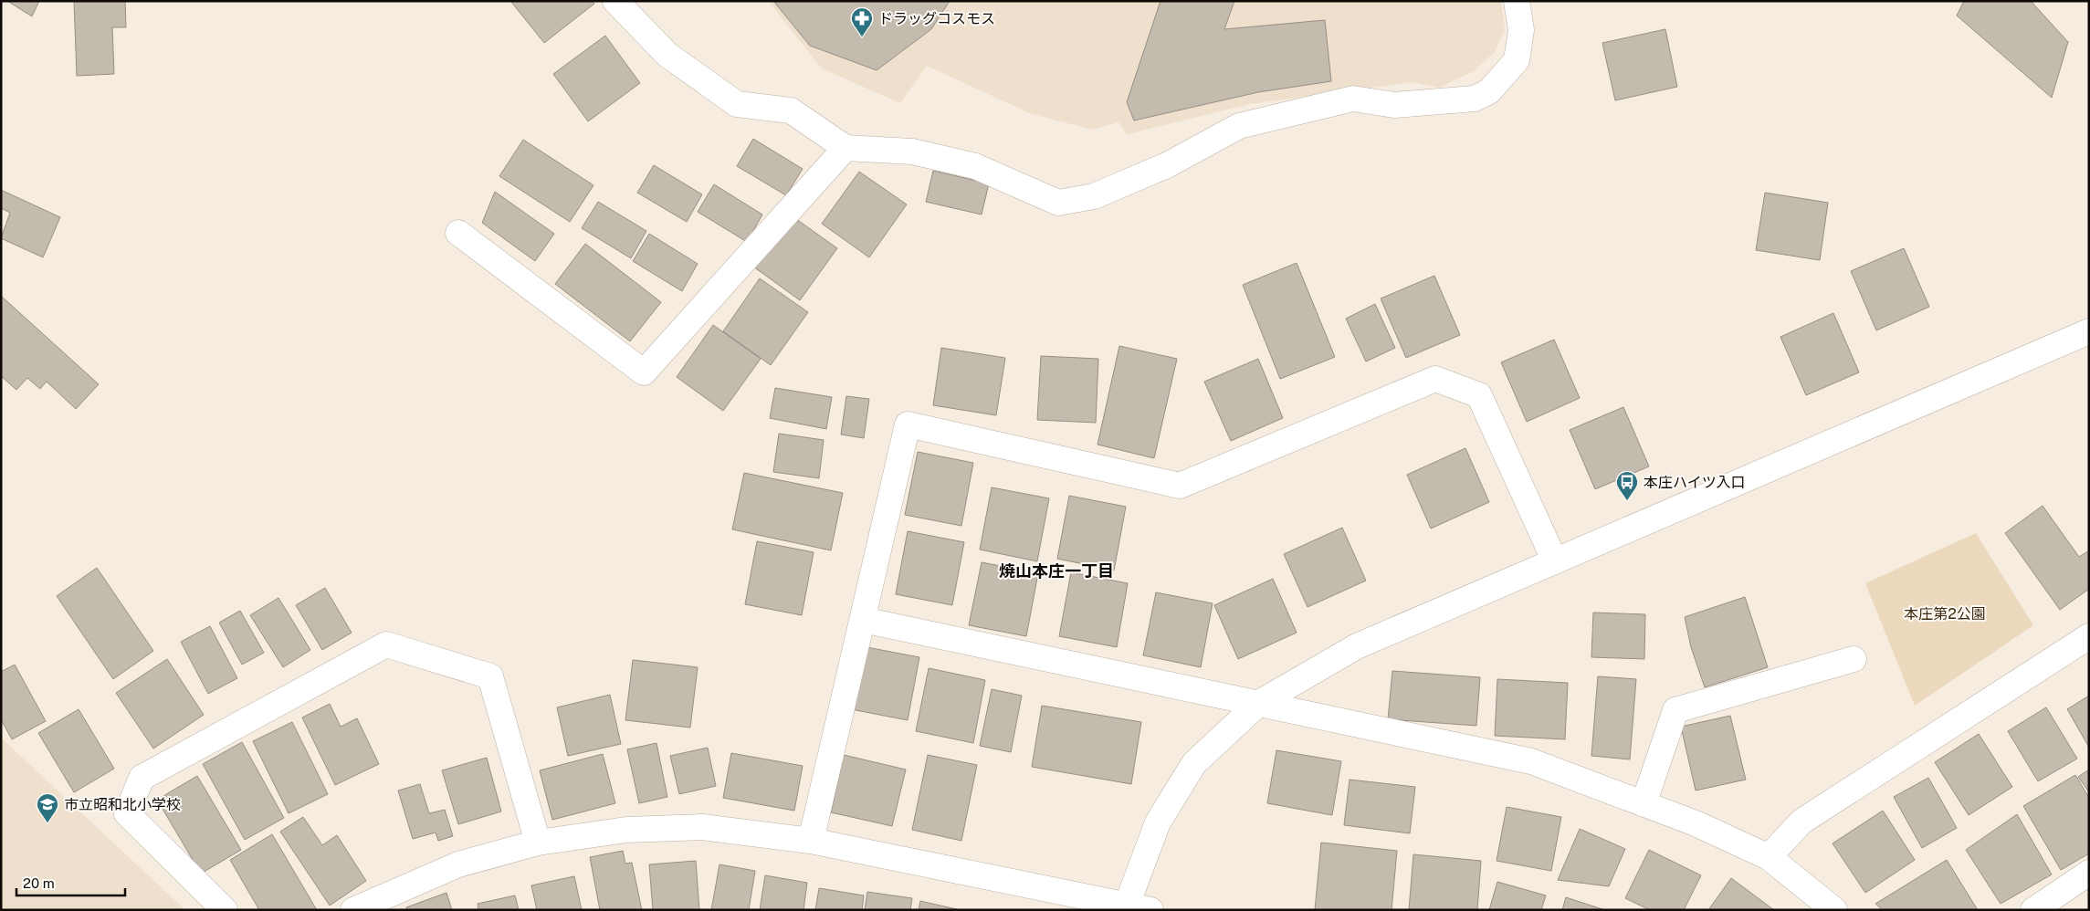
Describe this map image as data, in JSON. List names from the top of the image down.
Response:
{
  "districts": ["焼山本庄一丁目"],
  "parks": ["本庄第2公園"],
  "places": {
    "pharmacy": ["ドラッグコスモス"],
    "bus stop": ["本庄ハイツ入口"],
    "school or university": ["市立昭和北小学校"]
  },
  "scale_bar": "20 m"
}
